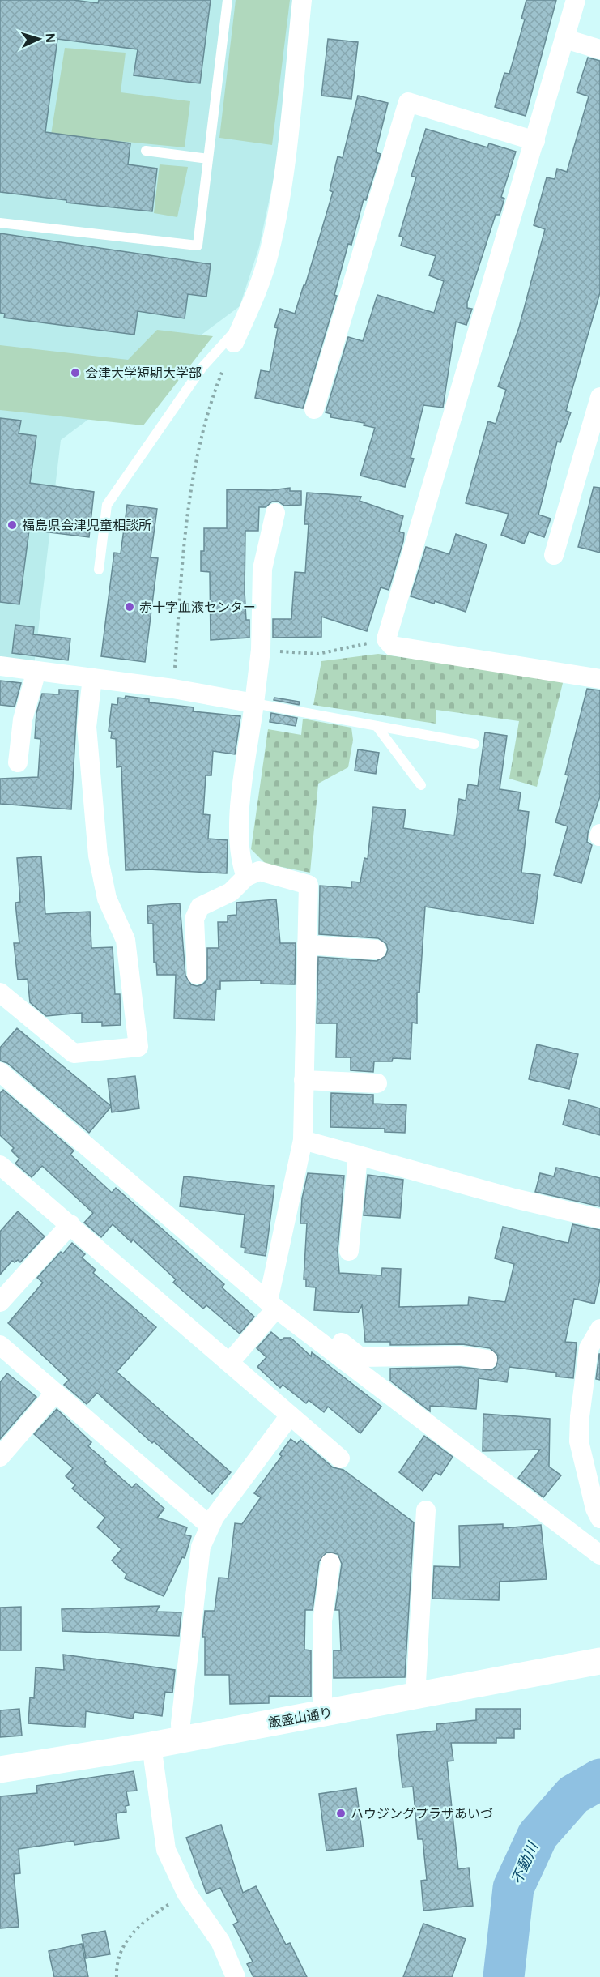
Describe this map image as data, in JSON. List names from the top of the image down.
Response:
{
  "streets": {
    "street": ["飯盛山通り"]
  },
  "water": ["不動川"],
  "places": [
    "会津大学短期大学部",
    "福島県会津児童相談所",
    "赤十字血液センター",
    "ハウジングプラザあいづ"
  ],
  "north": "right"
}
